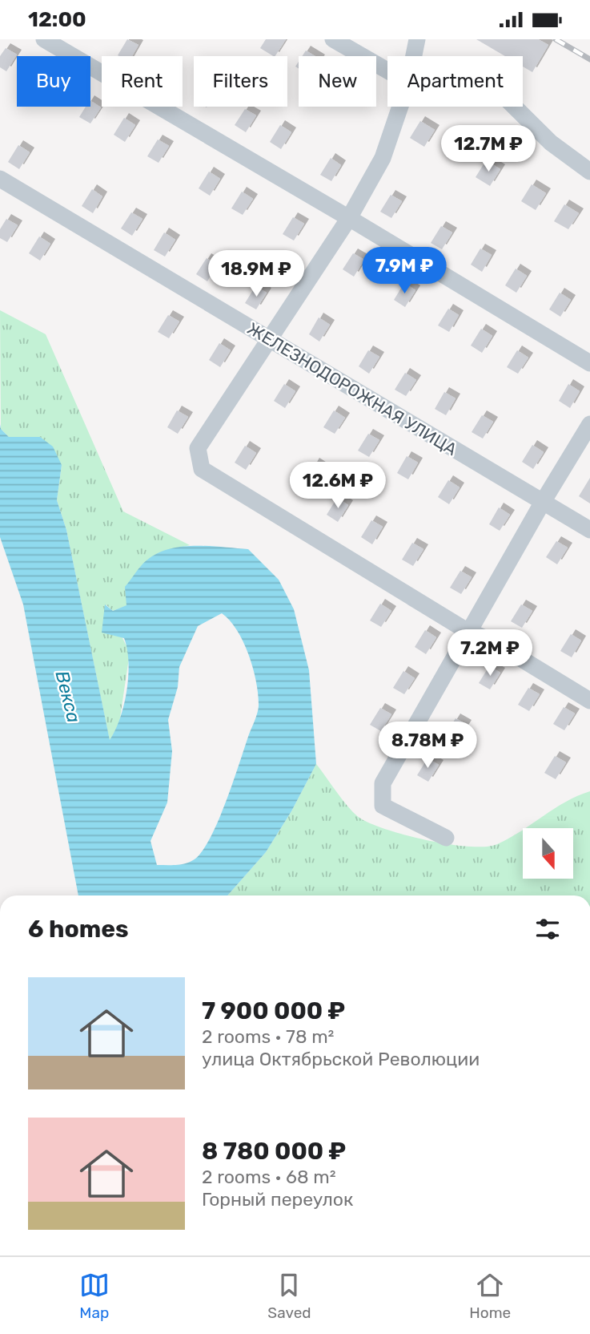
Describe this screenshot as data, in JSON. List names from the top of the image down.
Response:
{
  "streets": {
    "street": ["ЖЕЛЕЗНОДОРОЖНАЯ УЛИЦА"]
  },
  "water": ["Векса"],
  "north": "bottom",
  "page": {
    "status": "12:00",
    "chip": [
      "Buy",
      "Rent",
      "Filters",
      "New",
      "Apartment"
    ],
    "price": [
      "12.7M ₽",
      "7.9M ₽",
      "18.9M ₽",
      "12.6M ₽",
      "7.2M ₽",
      "8.78M ₽"
    ],
    "heading": "6 homes",
    "list": [
      {
        "name": "7 900 000 ₽",
        "note": "2 rooms · 78 m² · улица Октябрьской Революции"
      },
      {
        "name": "8 780 000 ₽",
        "note": "2 rooms · 68 m² · Горный переулок"
      }
    ],
    "tabs": ["Map", "Saved", "Home"]
  }
}
